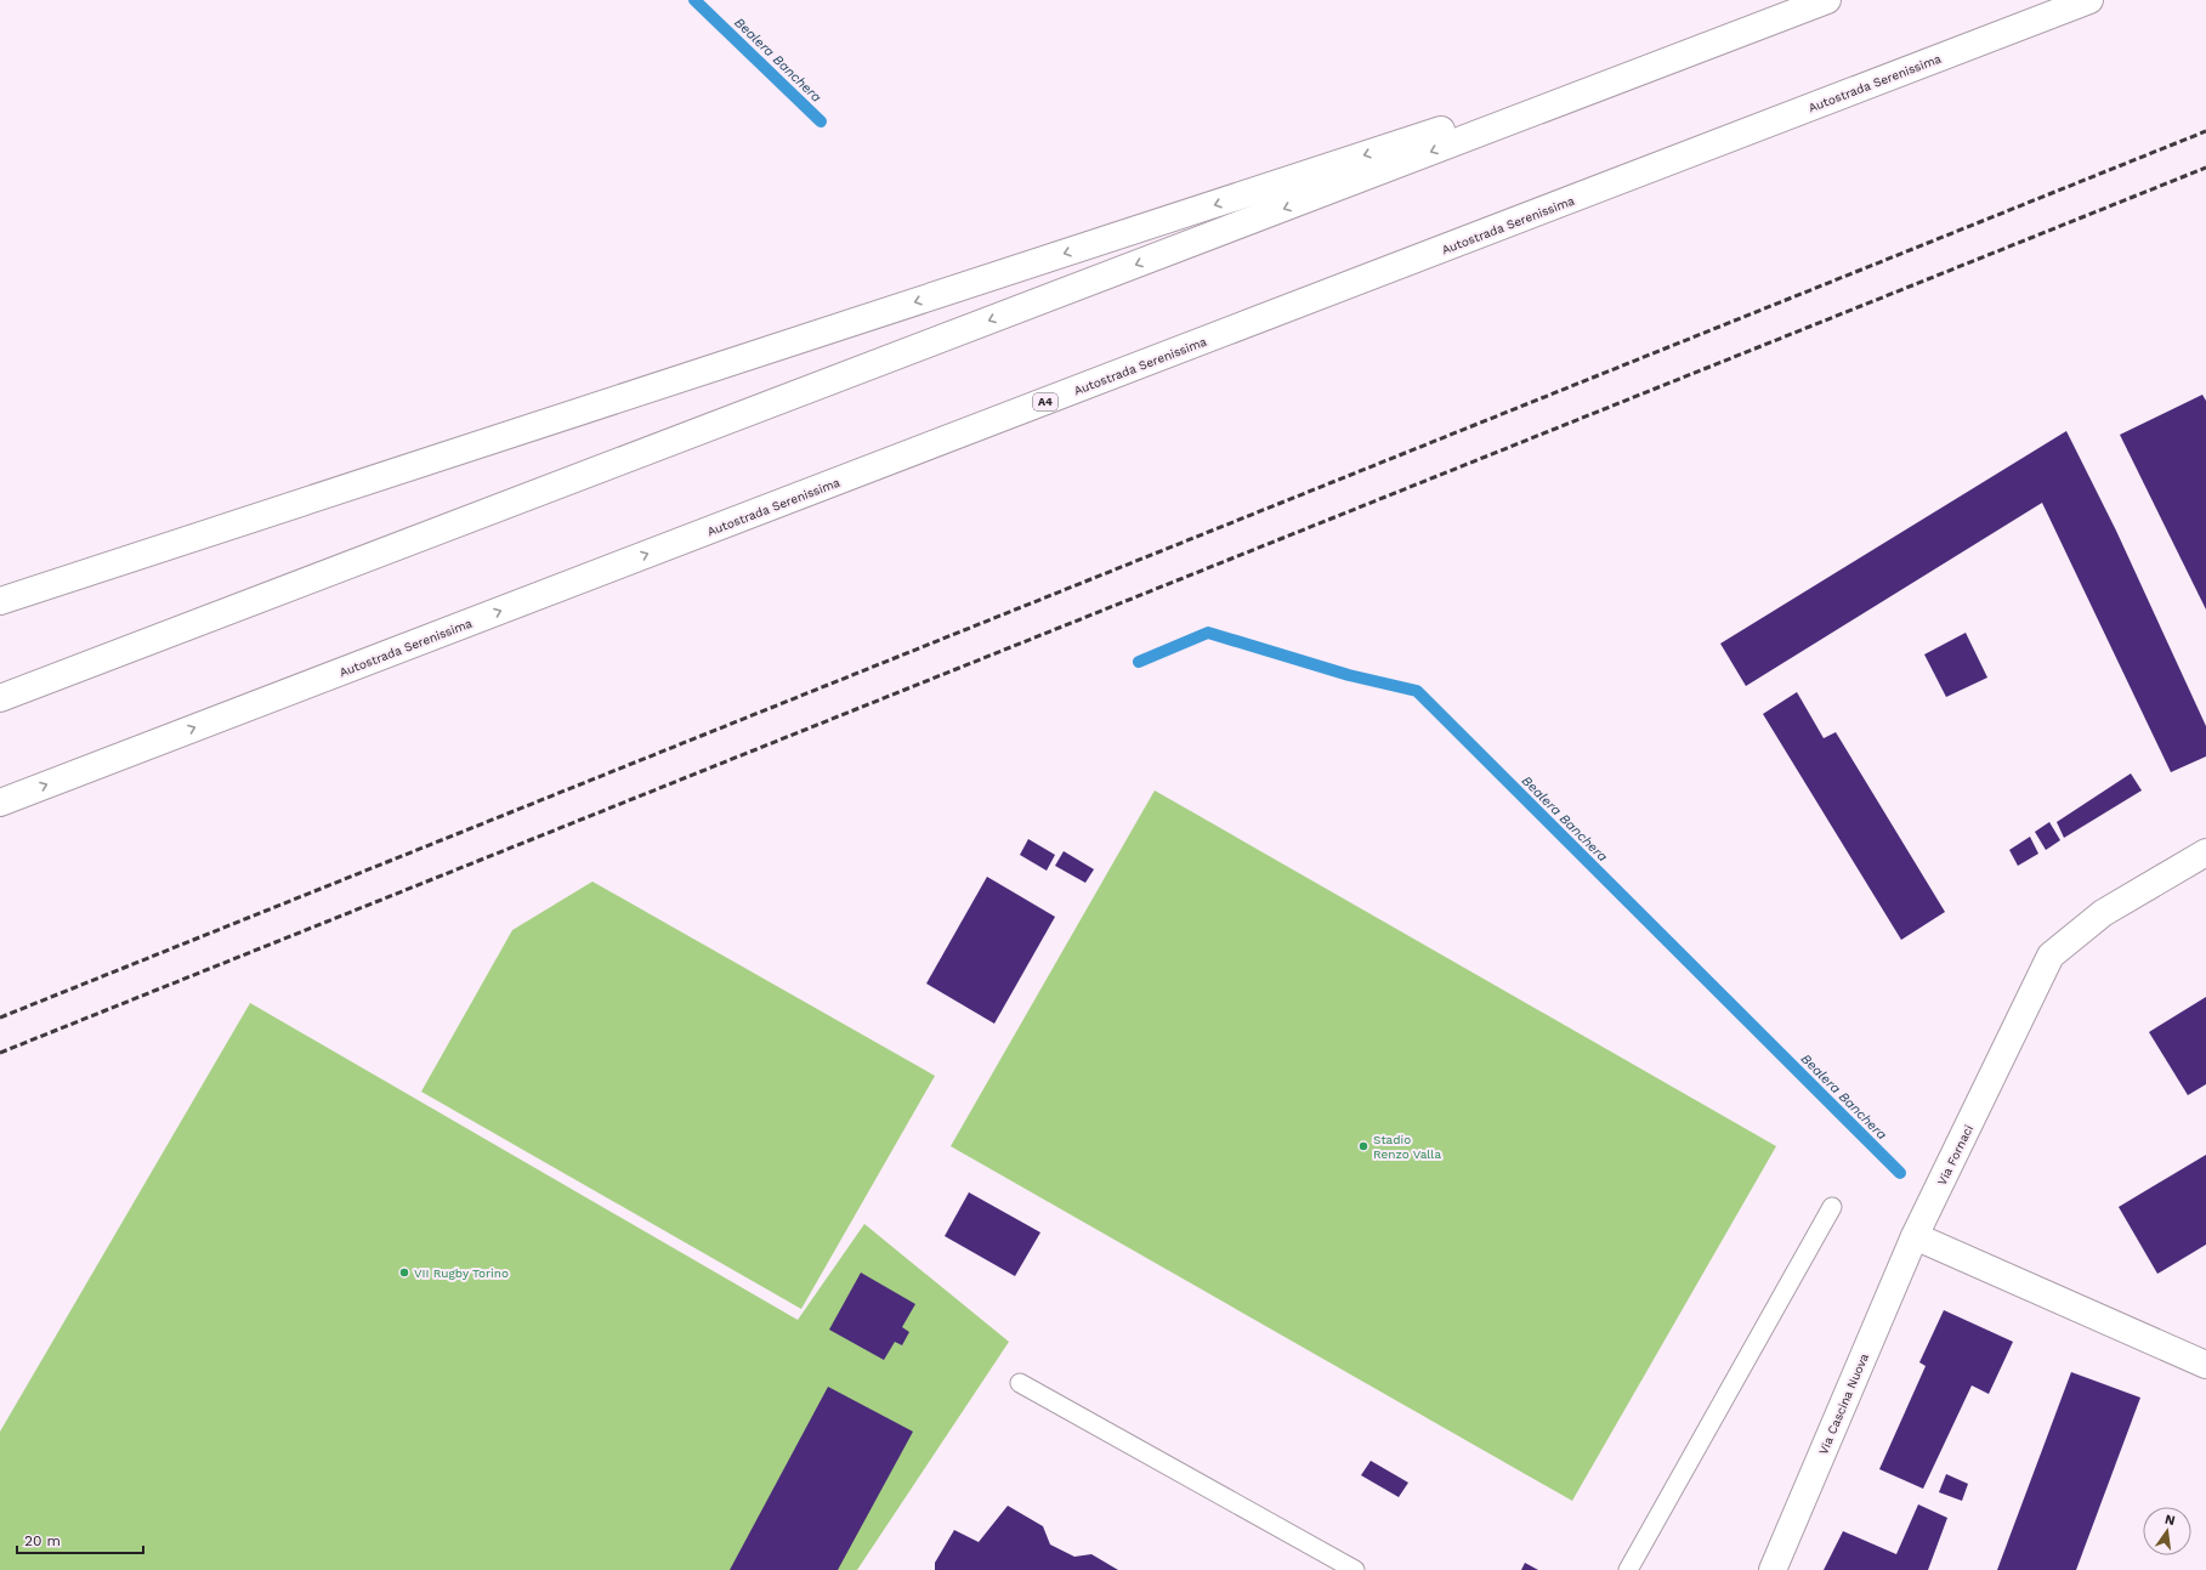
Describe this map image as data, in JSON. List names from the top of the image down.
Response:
{
  "streets": {
    "main road": [
      "Autostrada Serenissima",
      "A4",
      "Via Fornaci",
      "Via Cascina Nuova"
    ]
  },
  "crossings": [
    ["Via Fornaci", "Via Cascina Nuova"]
  ],
  "water": ["Bealera Banchera"],
  "places": ["Stadio Renzo Valla", "VII Rugby Torino"],
  "scale_bar": "20 m",
  "north": "top"
}
